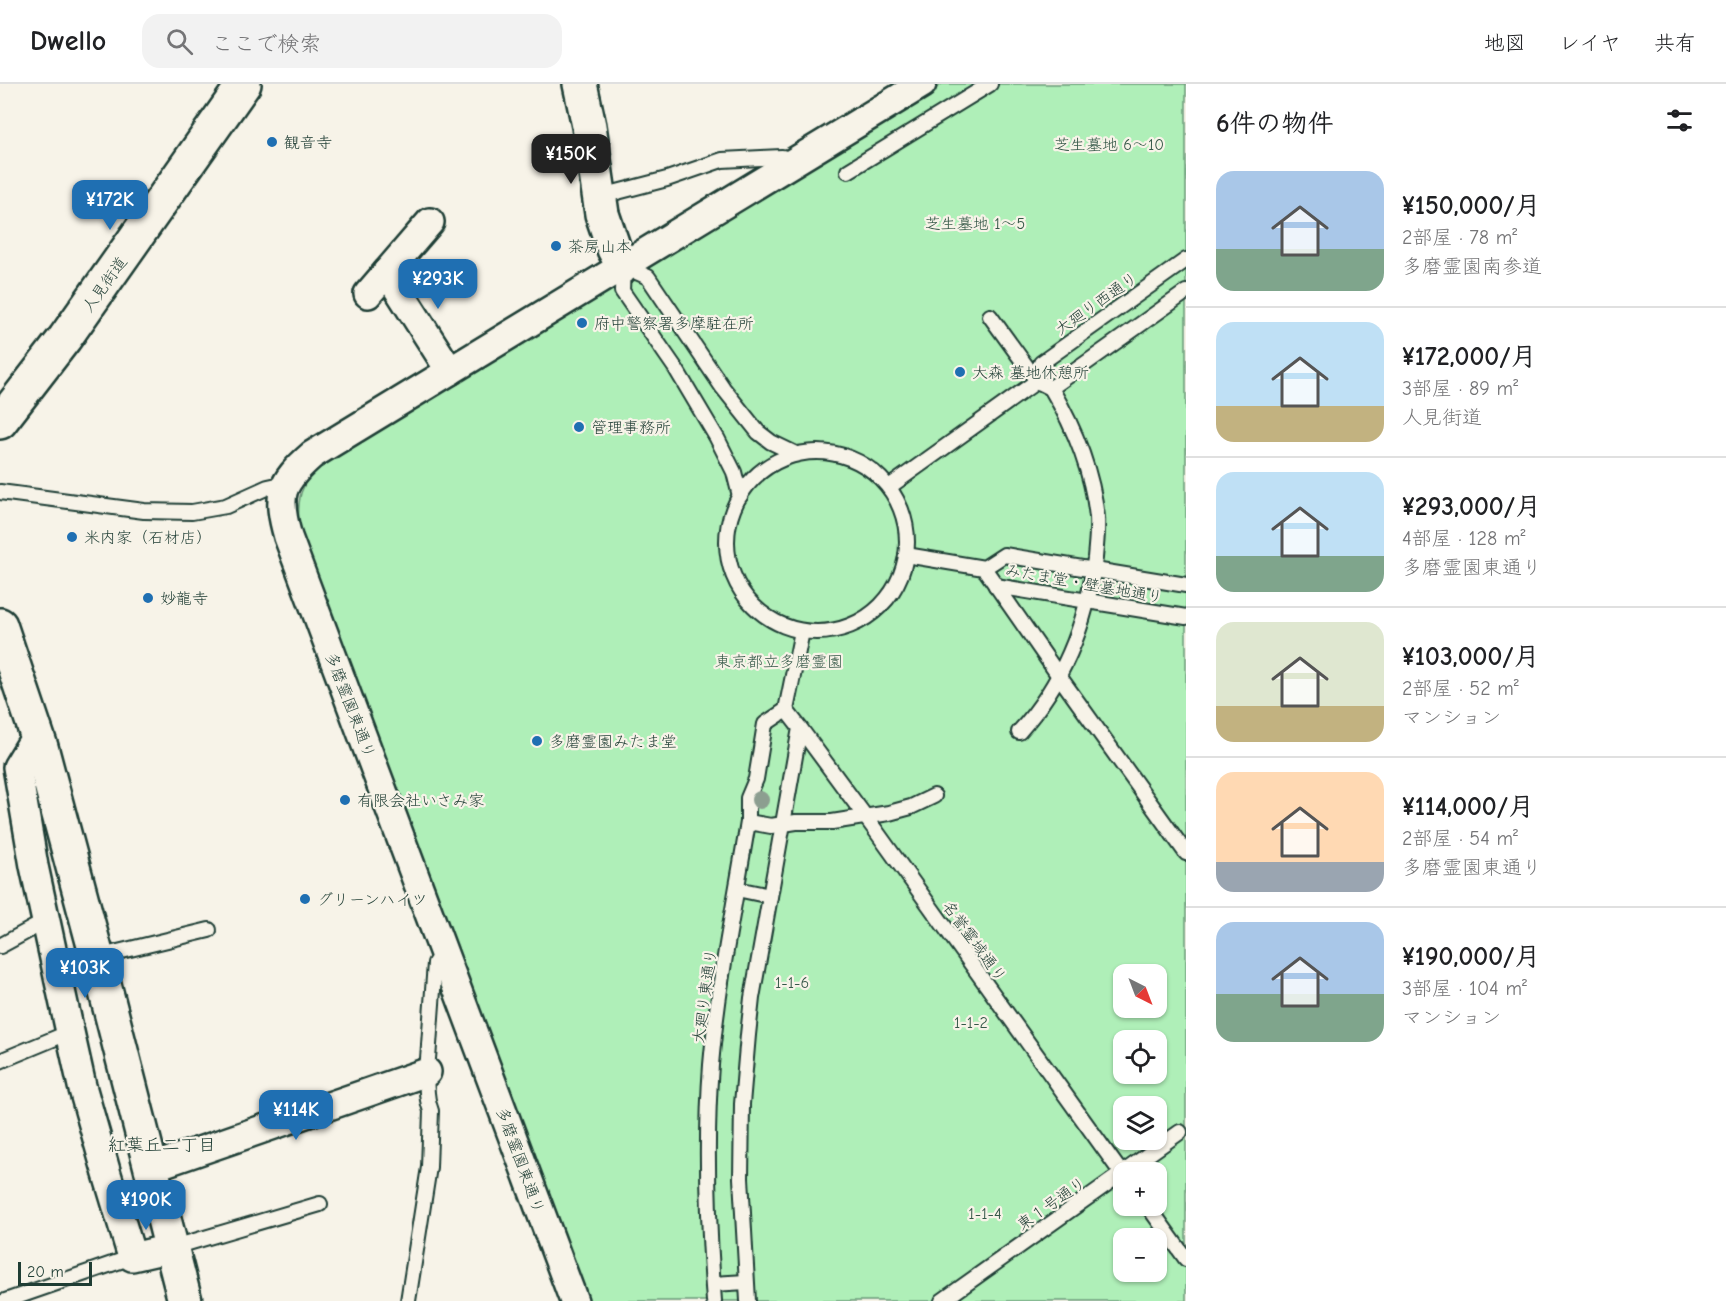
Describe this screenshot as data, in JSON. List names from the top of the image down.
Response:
{
  "streets": {
    "street": ["人見街道", "多磨霊園東通り"],
    "lane": [
      "大廻り西通り",
      "みたま堂・壁墓地通り",
      "名誉霊域通り",
      "大廻り東通り",
      "東１号通り"
    ]
  },
  "crossings": [
    ["大廻り西通り", "みたま堂・壁墓地通り"]
  ],
  "districts": ["紅葉丘二丁目"],
  "parks": [
    "芝生墓地 6～10",
    "芝生墓地 1～5",
    "東京都立多磨霊園",
    "1-1-6",
    "1-1-2",
    "1-1-4"
  ],
  "places": [
    "観音寺",
    "茶房山本",
    "府中警察署多摩駐在所",
    "大森 墓地休憩所",
    "管理事務所",
    "米内家（石材店）",
    "妙龍寺",
    "多磨霊園みたま堂",
    "有限会社いさみ家",
    "グリーンハイツ"
  ],
  "scale_bar": "20 m",
  "north": "bottom right",
  "page": {
    "header": "Dwello",
    "search": "ここで検索",
    "nav": ["地図", "レイヤ", "共有"],
    "heading": "6件の物件",
    "price": [
      "¥150K",
      "¥172K",
      "¥293K",
      "¥103K",
      "¥114K",
      "¥190K"
    ],
    "list": [
      {
        "name": "¥150,000/月",
        "note": "2部屋 · 78 m² · 多磨霊園南参道"
      },
      {
        "name": "¥172,000/月",
        "note": "3部屋 · 89 m² · 人見街道"
      },
      {
        "name": "¥293,000/月",
        "note": "4部屋 · 128 m² · 多磨霊園東通り"
      },
      {
        "name": "¥103,000/月",
        "note": "2部屋 · 52 m² · マンション"
      },
      {
        "name": "¥114,000/月",
        "note": "2部屋 · 54 m² · 多磨霊園東通り"
      },
      {
        "name": "¥190,000/月",
        "note": "3部屋 · 104 m² · マンション"
      }
    ],
    "map_buttons": ["+", "−"],
    "scale": "20 m"
  }
}
